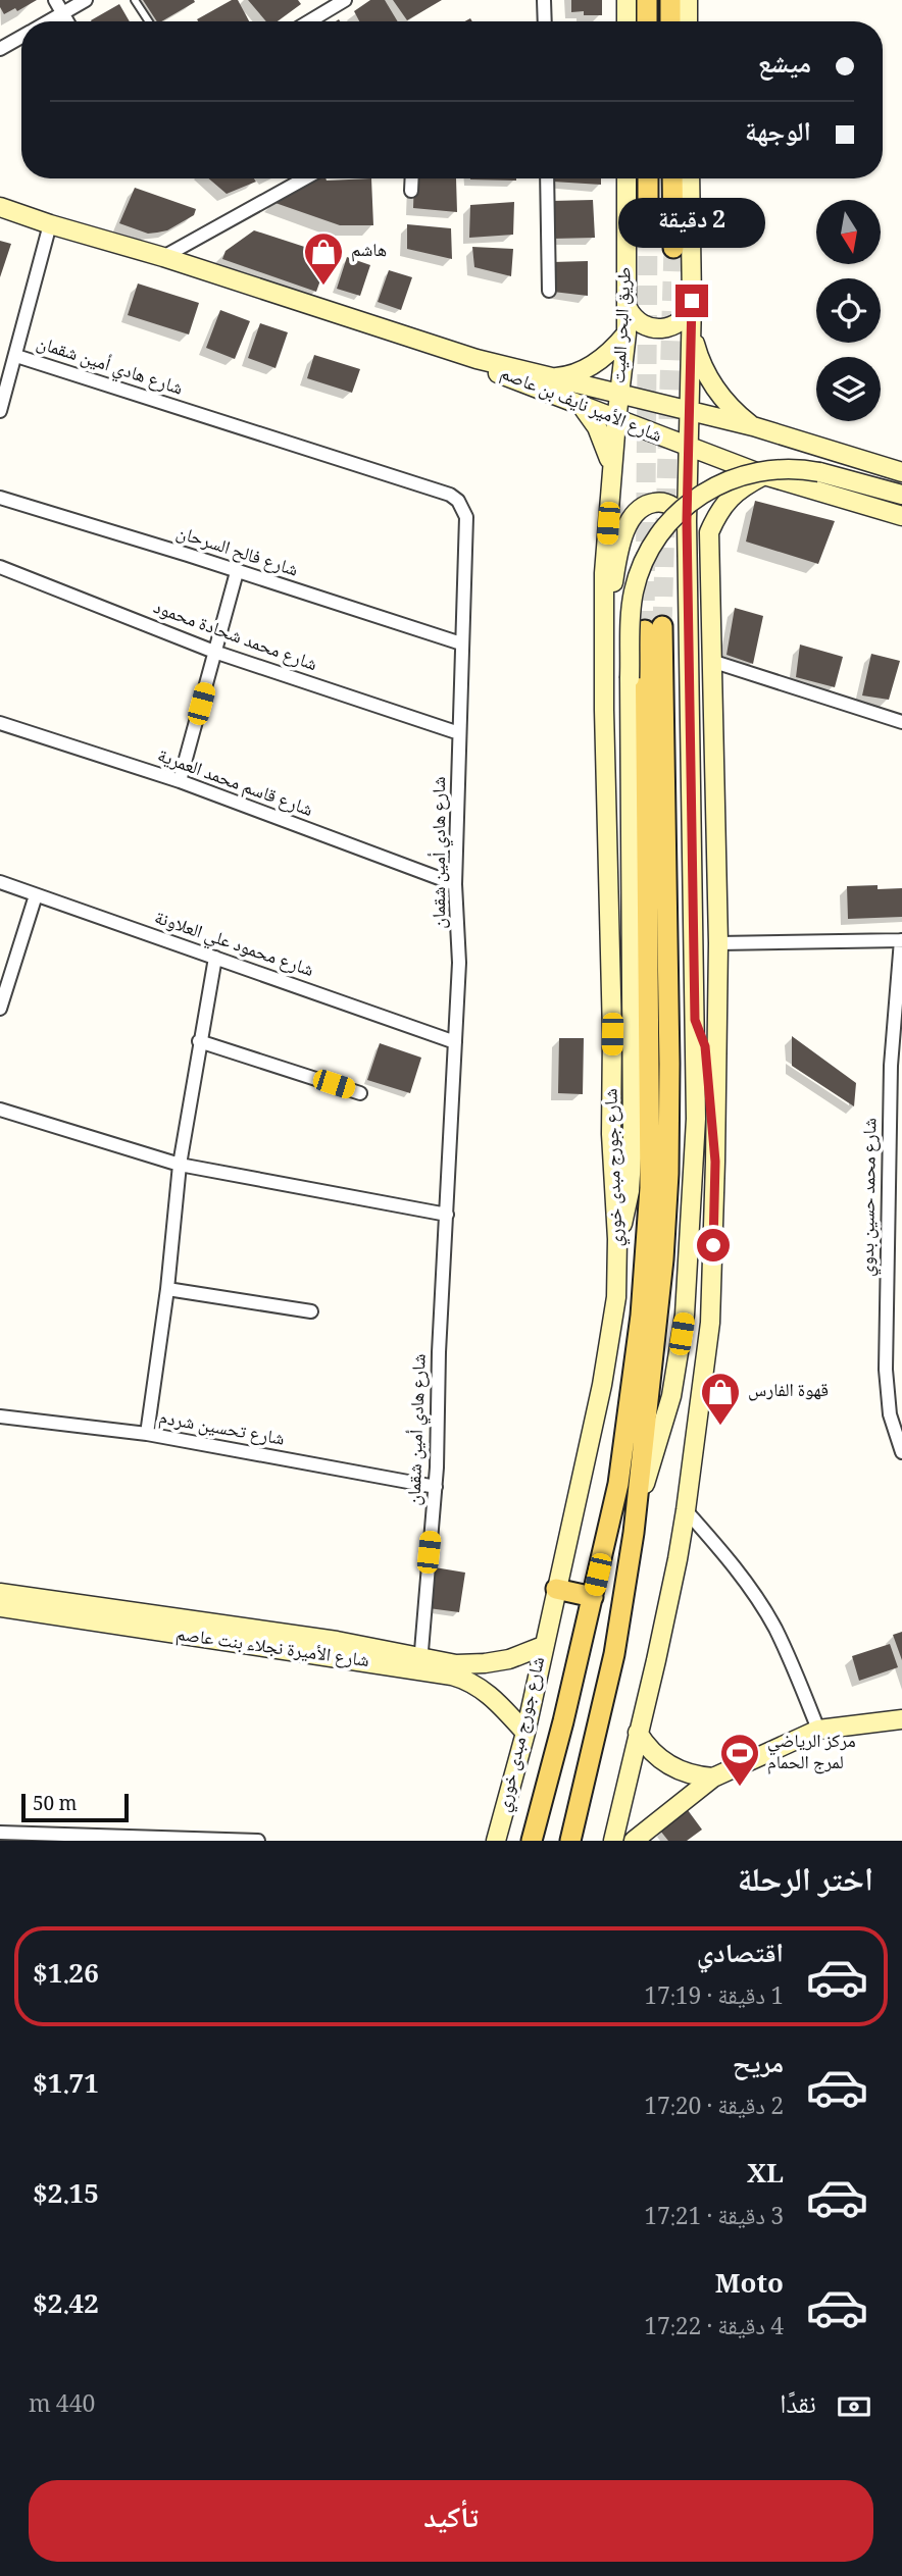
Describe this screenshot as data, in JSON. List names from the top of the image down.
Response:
{
  "streets": {
    "street": [
      "طريق البحر الميت",
      "شارع هادي أمين شقمان",
      "شارع الأمير نايف بن عاصم",
      "شارع فالح السرحان",
      "شارع محمد شحادة محمود",
      "شارع قاسم محمد العمرية",
      "شارع محمود علي العلاونة",
      "شارع جورج مبدى خوري",
      "شارع محمد حسين بدوي",
      "شارع تحسين شردم",
      "شارع الأميرة نجلاء بنت عاصم"
    ]
  },
  "crossings": [
    ["طريق البحر الميت", "شارع الأمير نايف بن عاصم"],
    ["طريق البحر الميت", "شارع جورج مبدى خوري"],
    ["شارع هادي أمين شقمان", "شارع فالح السرحان"],
    ["شارع هادي أمين شقمان", "شارع محمد شحادة محمود"],
    ["شارع هادي أمين شقمان", "شارع قاسم محمد العمرية"],
    ["شارع هادي أمين شقمان", "شارع محمود علي العلاونة"],
    ["شارع هادي أمين شقمان", "شارع تحسين شردم"],
    ["شارع هادي أمين شقمان", "شارع الأميرة نجلاء بنت عاصم"],
    ["شارع الأمير نايف بن عاصم", "شارع جورج مبدى خوري"],
    ["شارع جورج مبدى خوري", "شارع الأميرة نجلاء بنت عاصم"]
  ],
  "places": {
    "shop": ["هاشم", "قهوة الفارس"],
    "sports": ["مركز الرياضي لمرج الحمام"]
  },
  "scale_bar": "50 m",
  "north": "bottom",
  "page": {
    "banner": ["ميشع", "الوجهة"],
    "bubble": "2 دقيقة",
    "scale": "50 m",
    "heading": "اختر الرحلة",
    "list": [
      {
        "name": "اقتصادي",
        "note": "1 دقيقة · 17:19",
        "value": "$1.26"
      },
      {
        "name": "مريح",
        "note": "2 دقيقة · 17:20",
        "value": "$1.71"
      },
      {
        "name": "XL",
        "note": "3 دقيقة · 17:21",
        "value": "$2.15"
      },
      {
        "name": "Moto",
        "note": "4 دقيقة · 17:22",
        "value": "$2.42"
      }
    ],
    "pay": ["نقدًا", "440 m"],
    "buttons": "تأكيد"
  }
}
